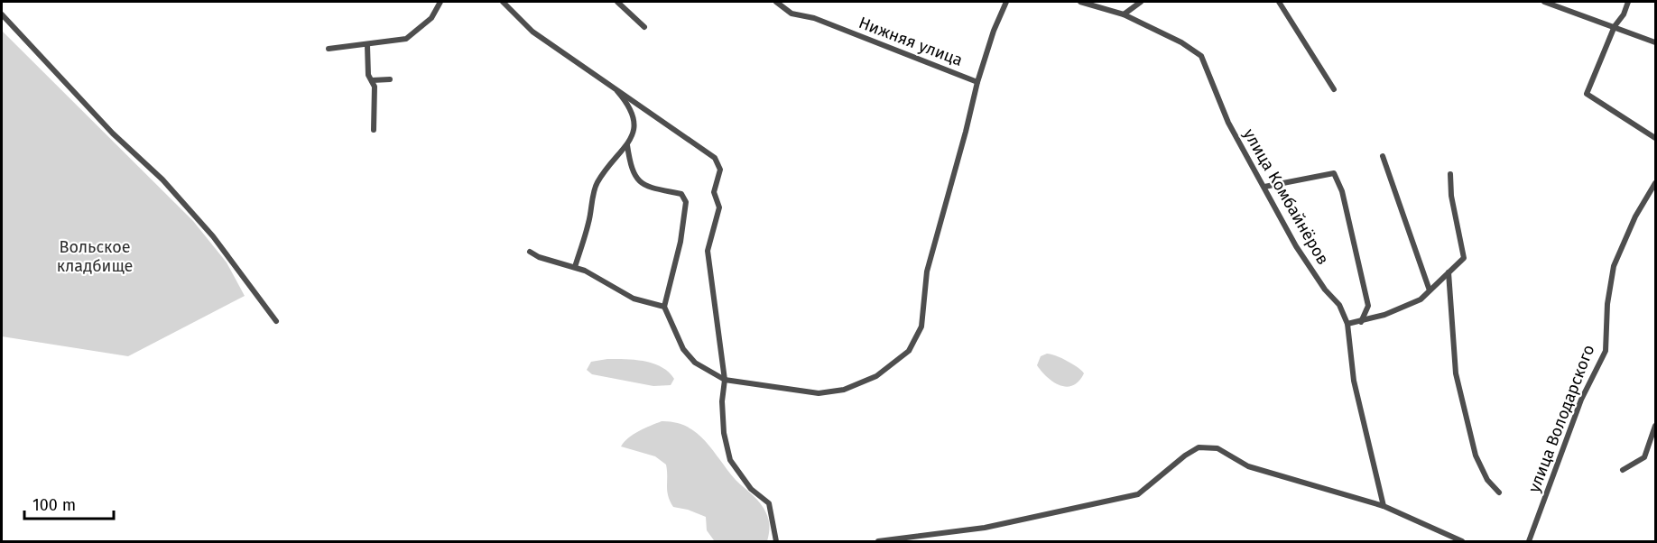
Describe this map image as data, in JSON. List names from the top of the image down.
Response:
{
  "streets": {
    "street": ["Нижняя улица", "улица Комбайнёров", "улица Володарского"]
  },
  "parks": ["Вольское кладбище"],
  "scale_bar": "100 m"
}
